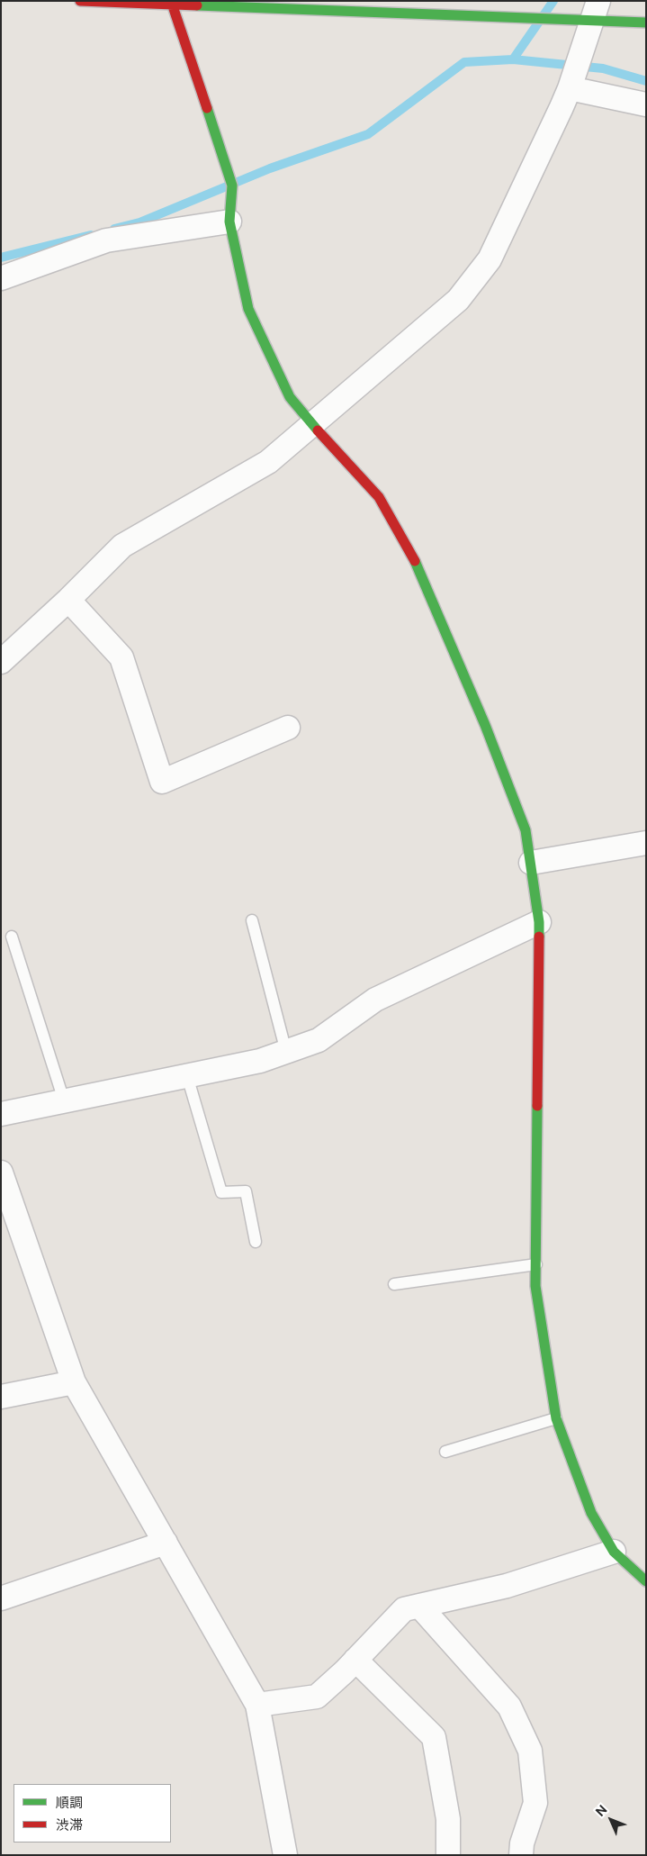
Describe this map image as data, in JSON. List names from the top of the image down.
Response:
{
  "legend": ["順調", "渋滞"],
  "north": "top left"
}
